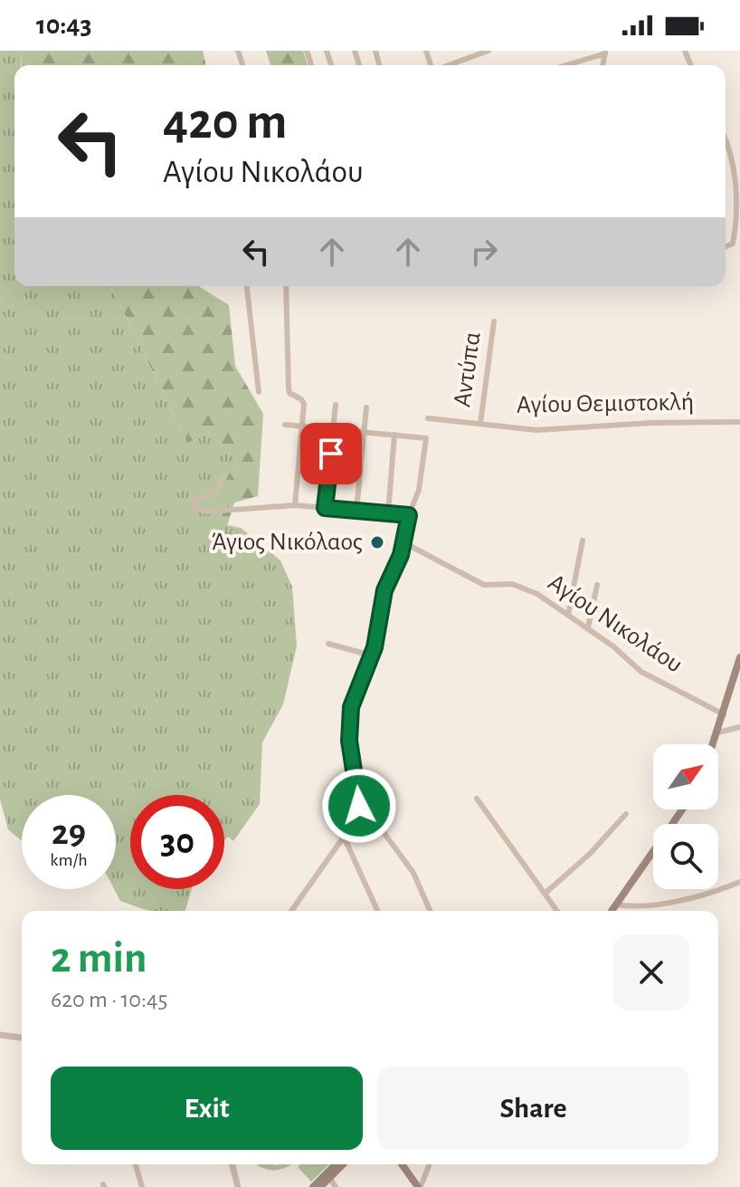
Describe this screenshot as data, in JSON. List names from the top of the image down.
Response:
{
  "streets": {
    "street": ["Αντύπα", "Αγίου Θεμιστοκλή", "Αγίου Νικολάου"]
  },
  "crossings": [
    ["Αντύπα", "Αγίου Θεμιστοκλή"]
  ],
  "places": ["Άγιος Νικόλαος"],
  "north": "top right",
  "page": {
    "status": "10:43",
    "turn": ["420 m", "Αγίου Νικολάου"],
    "speed": "29 km/h",
    "limit": "30",
    "heading": ["2 min", "620 m · 10:45"],
    "buttons": ["Exit", "Share"]
  }
}
